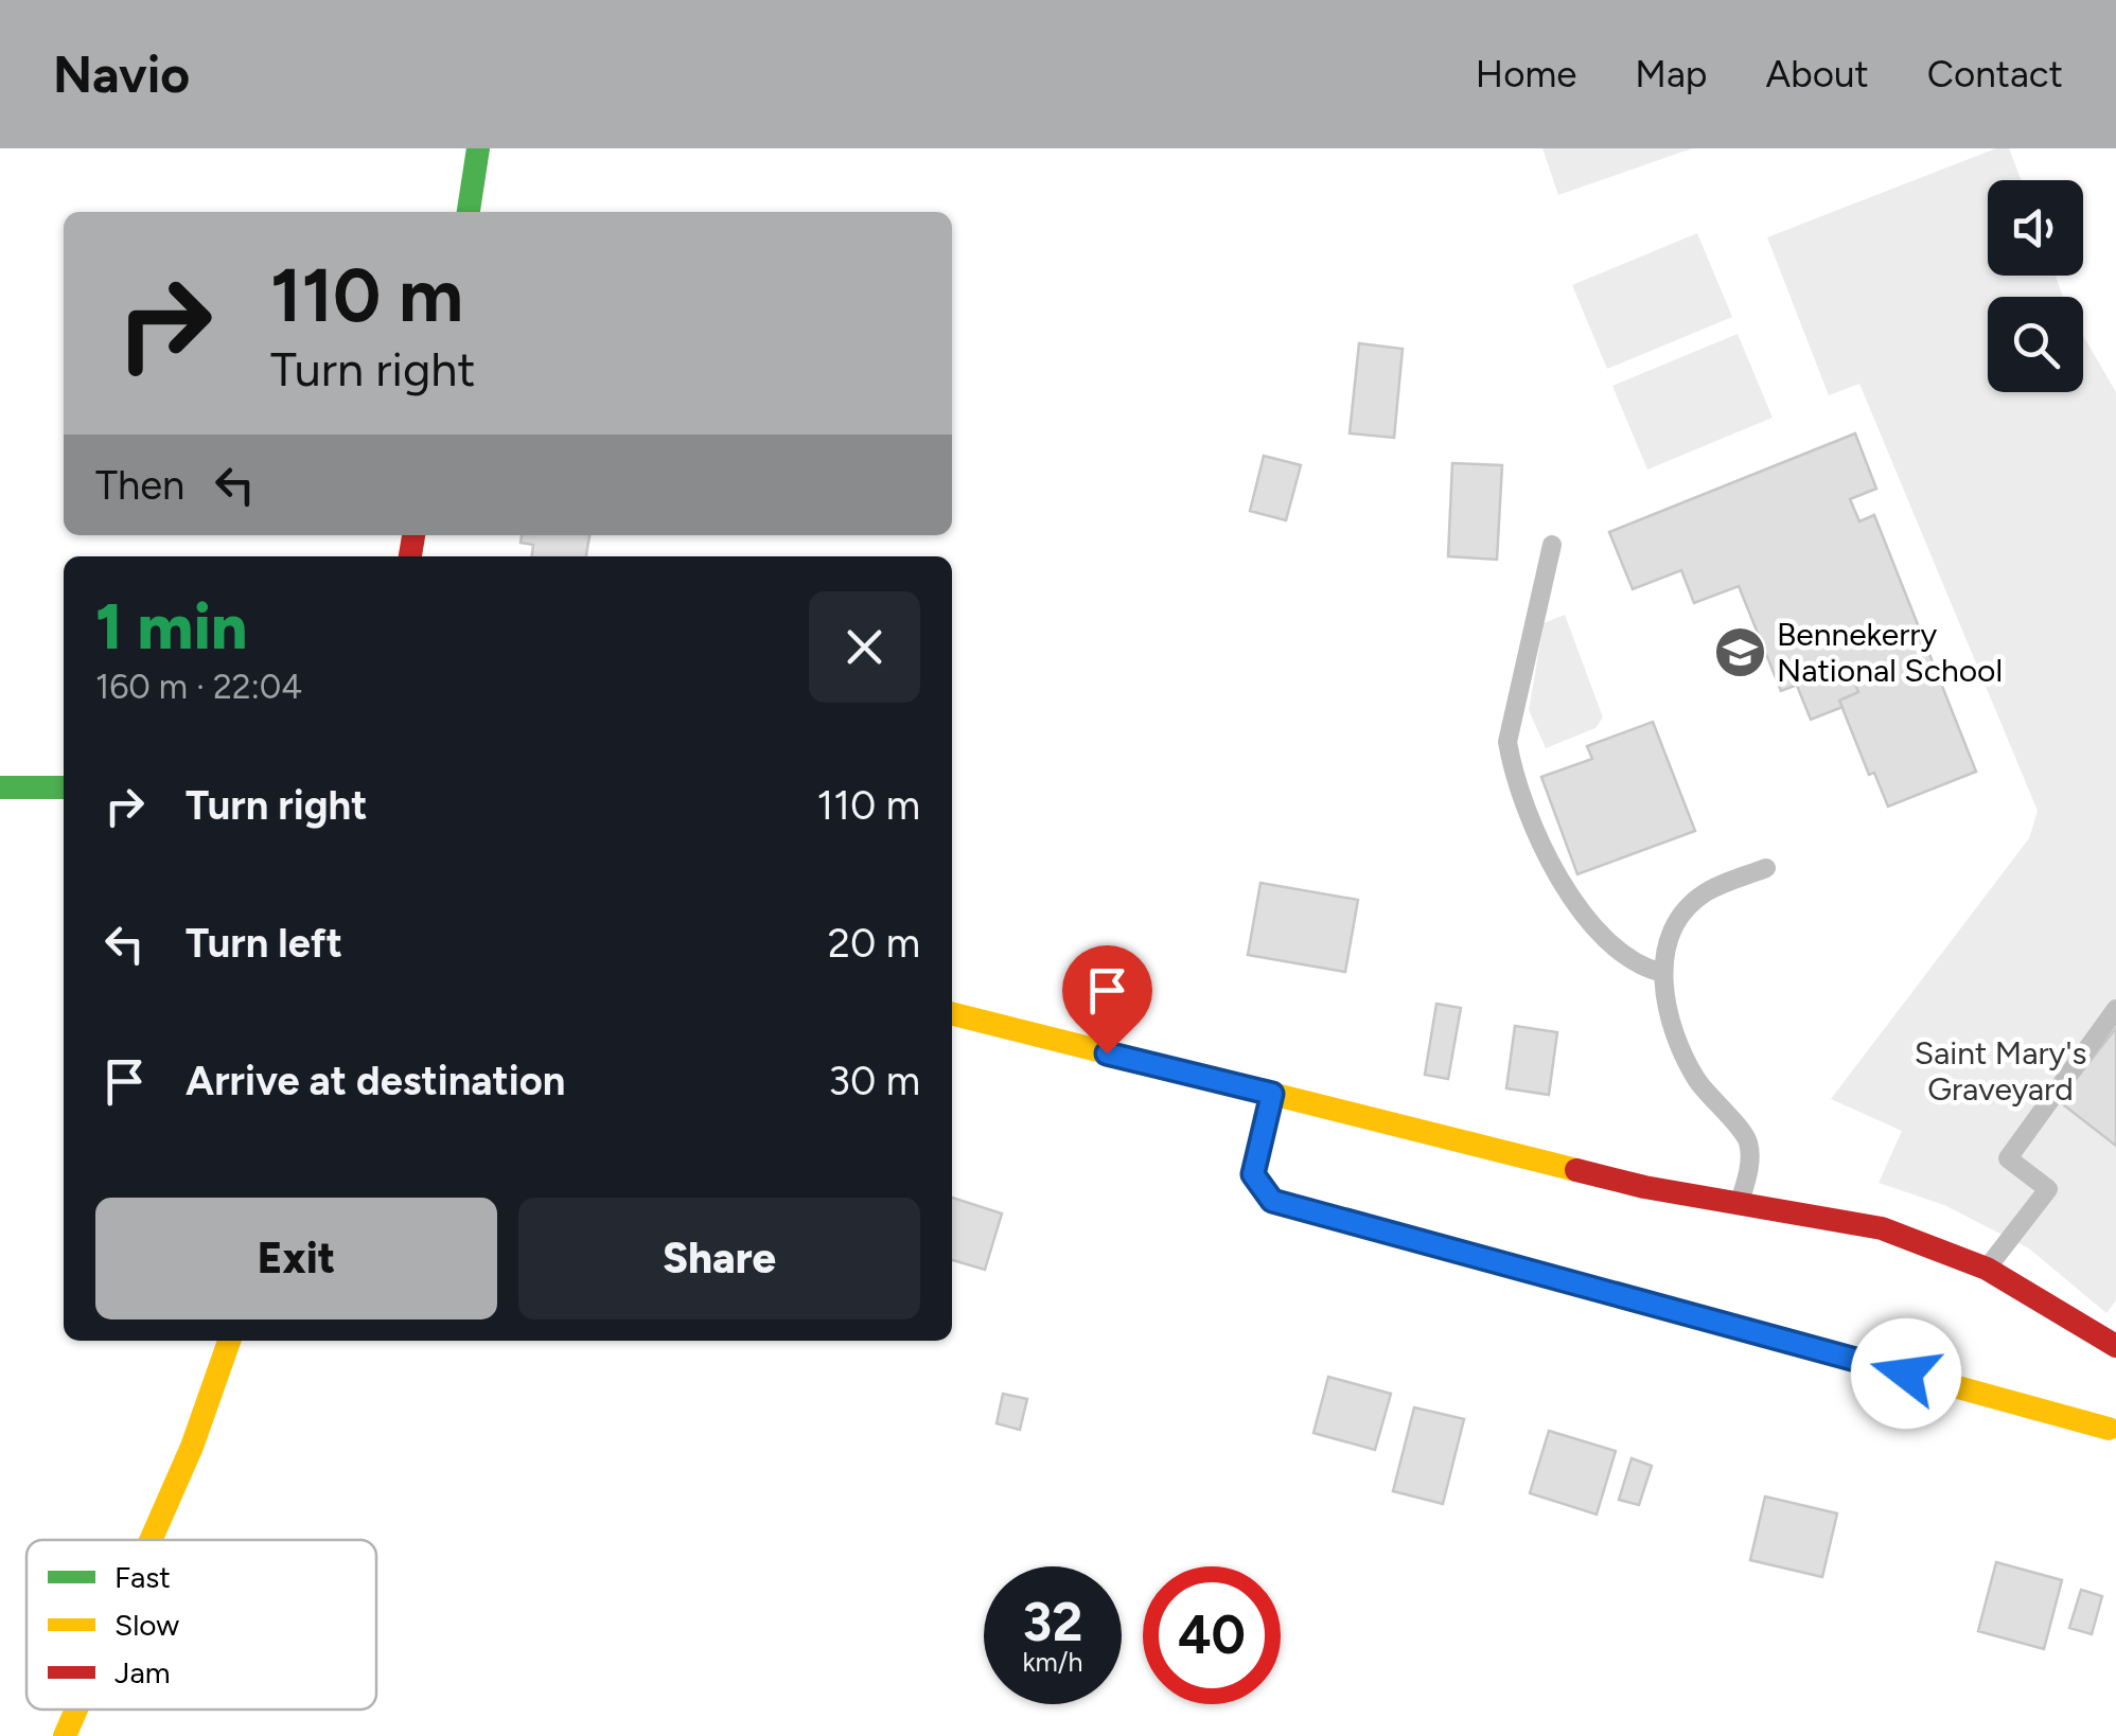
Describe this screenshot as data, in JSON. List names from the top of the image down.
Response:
{
  "parks": ["Saint Mary's Graveyard"],
  "places": {
    "school or university": ["Bennekerry National School"]
  },
  "legend": ["Fast", "Slow", "Jam"],
  "page": {
    "header": "Navio",
    "nav": [
      "Home",
      "Map",
      "About",
      "Contact"
    ],
    "turn": ["110 m", "Turn right"],
    "then": "Then",
    "heading": ["1 min", "160 m · 22:04"],
    "list": [
      {
        "name": "Turn right",
        "value": "110 m"
      },
      {
        "name": "Turn left",
        "value": "20 m"
      },
      {
        "name": "Arrive at destination",
        "value": "30 m"
      }
    ],
    "buttons": ["Exit", "Share"],
    "speed": "32 km/h",
    "limit": "40"
  }
}
